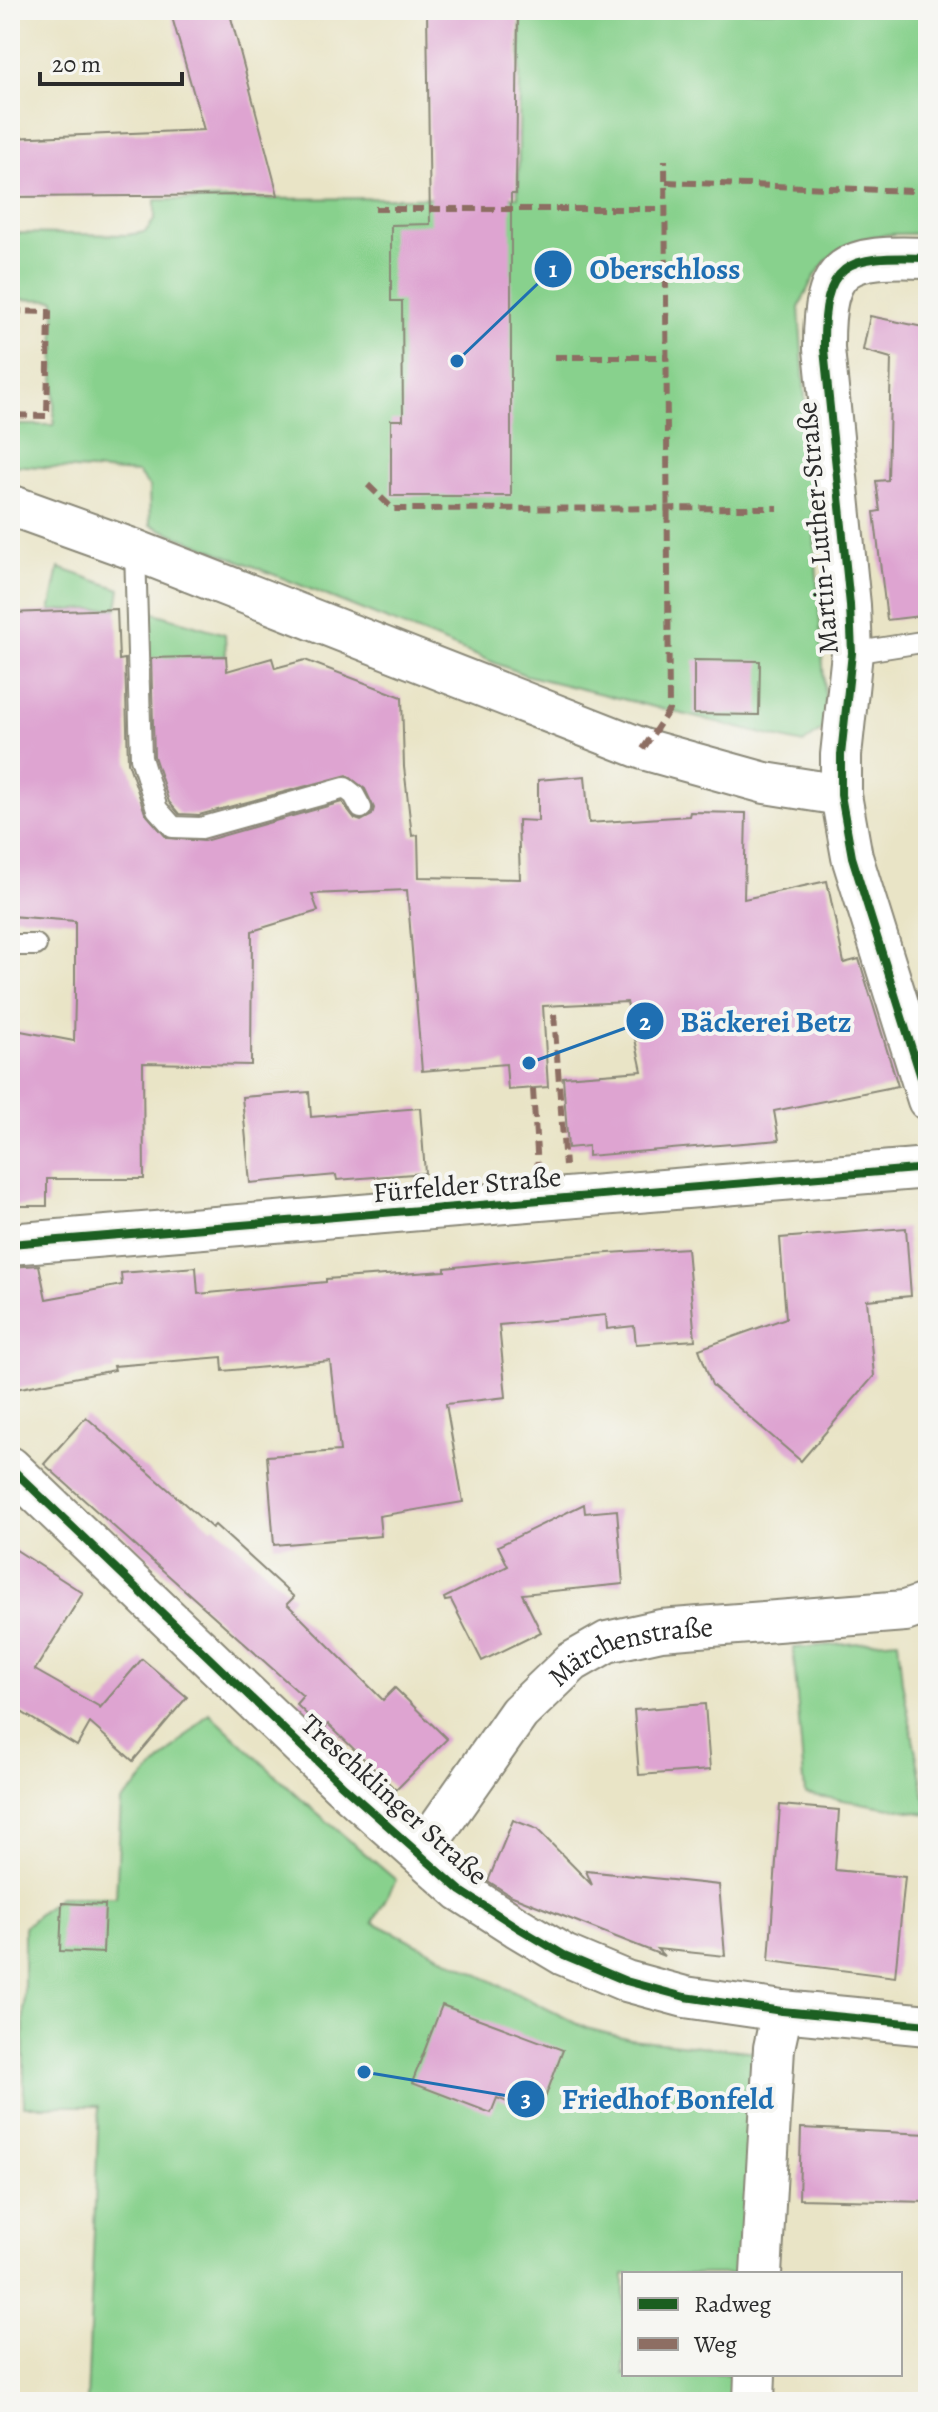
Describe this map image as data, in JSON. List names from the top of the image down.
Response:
{
  "streets": {
    "street": [
      "Martin-Luther-Straße",
      "Fürfelder Straße",
      "Märchenstraße",
      "Treschklinger Straße"
    ]
  },
  "crossings": [
    ["Märchenstraße", "Treschklinger Straße"]
  ],
  "places": ["Oberschloss", "Bäckerei Betz", "Friedhof Bonfeld"],
  "legend": ["Radweg", "Weg"],
  "scale_bar": "20 m"
}
